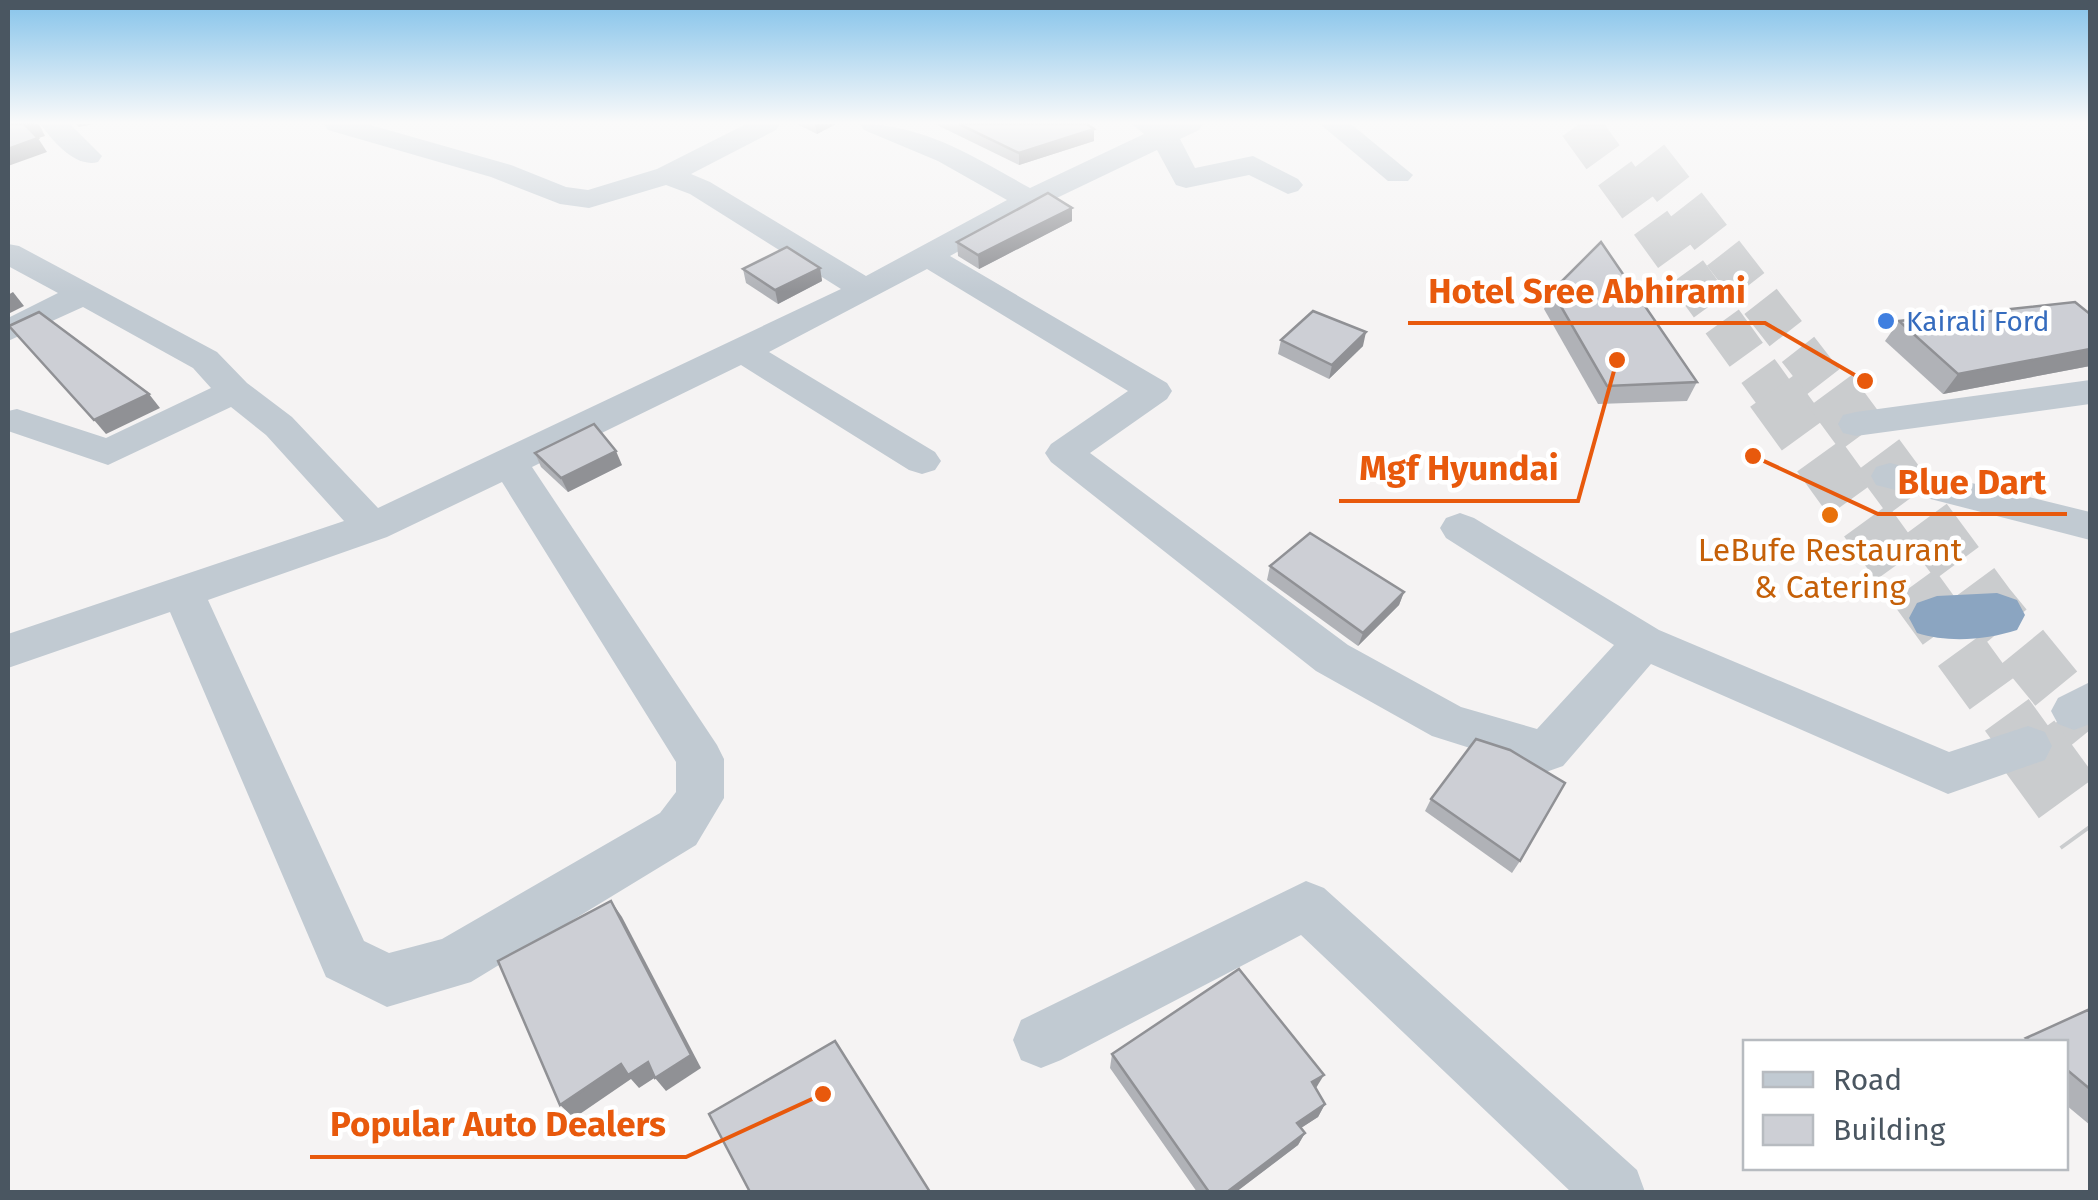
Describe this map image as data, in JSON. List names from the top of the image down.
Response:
{
  "places": [
    "Kairali Ford",
    "Mgf Hyundai",
    "Hotel Sree Abhirami",
    "Blue Dart",
    "LeBufe Restaurant & Catering",
    "Popular Auto Dealers"
  ],
  "legend": ["Road", "Building"]
}
